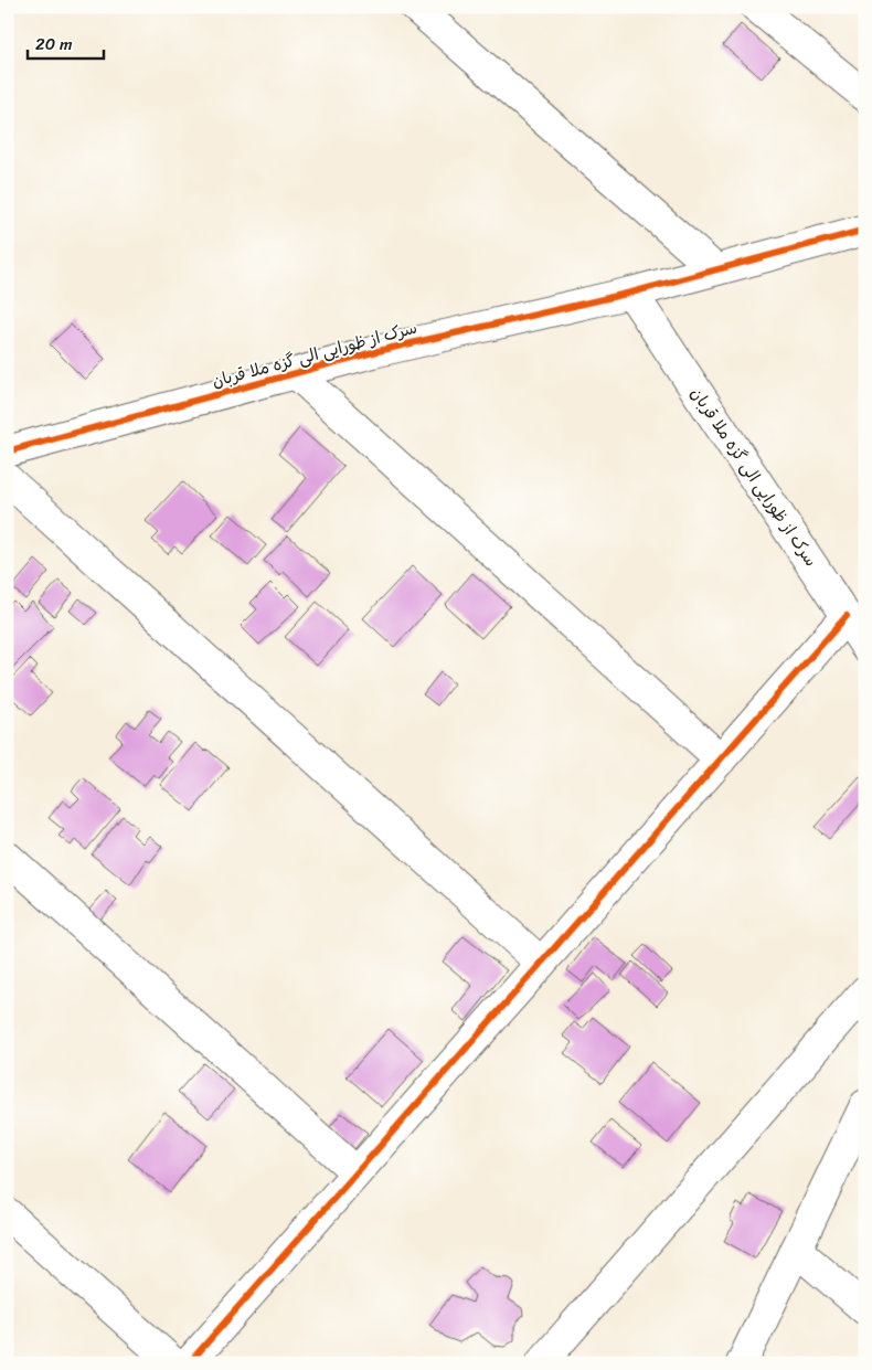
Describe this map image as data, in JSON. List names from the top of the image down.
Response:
{
  "streets": {
    "street": ["سرک از ظورایی الی گزه ملا قربان"]
  },
  "scale_bar": "20 m"
}
